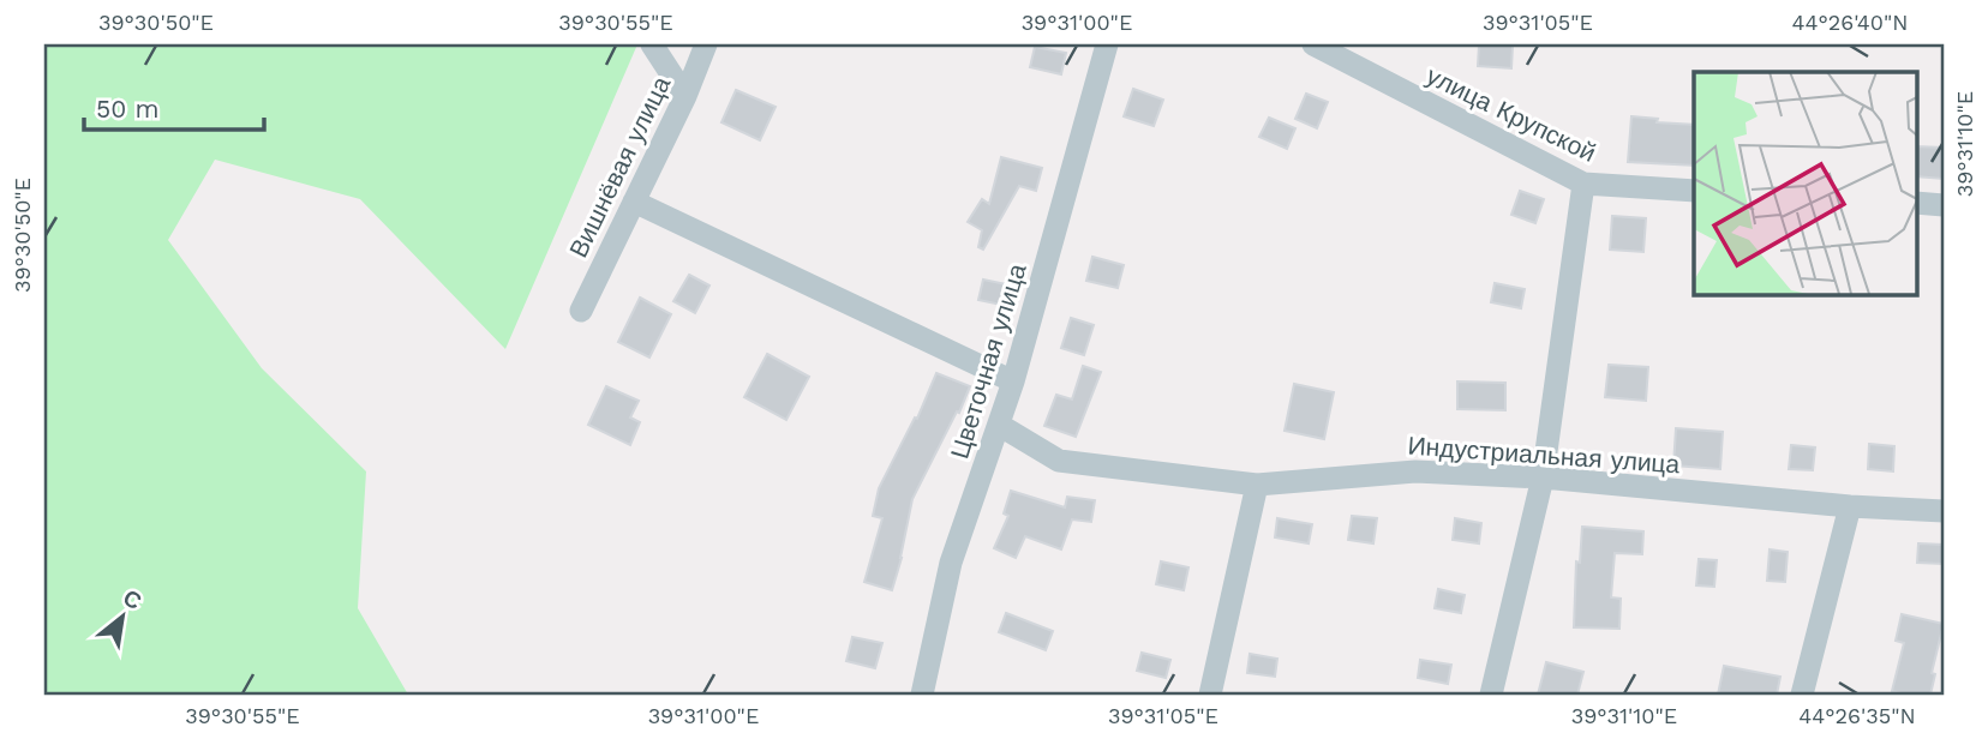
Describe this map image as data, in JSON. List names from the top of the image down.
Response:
{
  "streets": {
    "street": [
      "улица Крупской",
      "Вишнёвая улица",
      "Цветочная улица",
      "Индустриальная улица"
    ]
  },
  "crossings": [
    ["Цветочная улица", "Индустриальная улица"]
  ],
  "scale_bar": "50 m",
  "north": "top right",
  "coordinates": [
    "39°30'50\"E",
    "39°30'55\"E",
    "39°31'00\"E",
    "39°31'05\"E",
    "44°26'40\"N",
    "39°31'10\"E",
    "44°26'35\"N"
  ]
}
